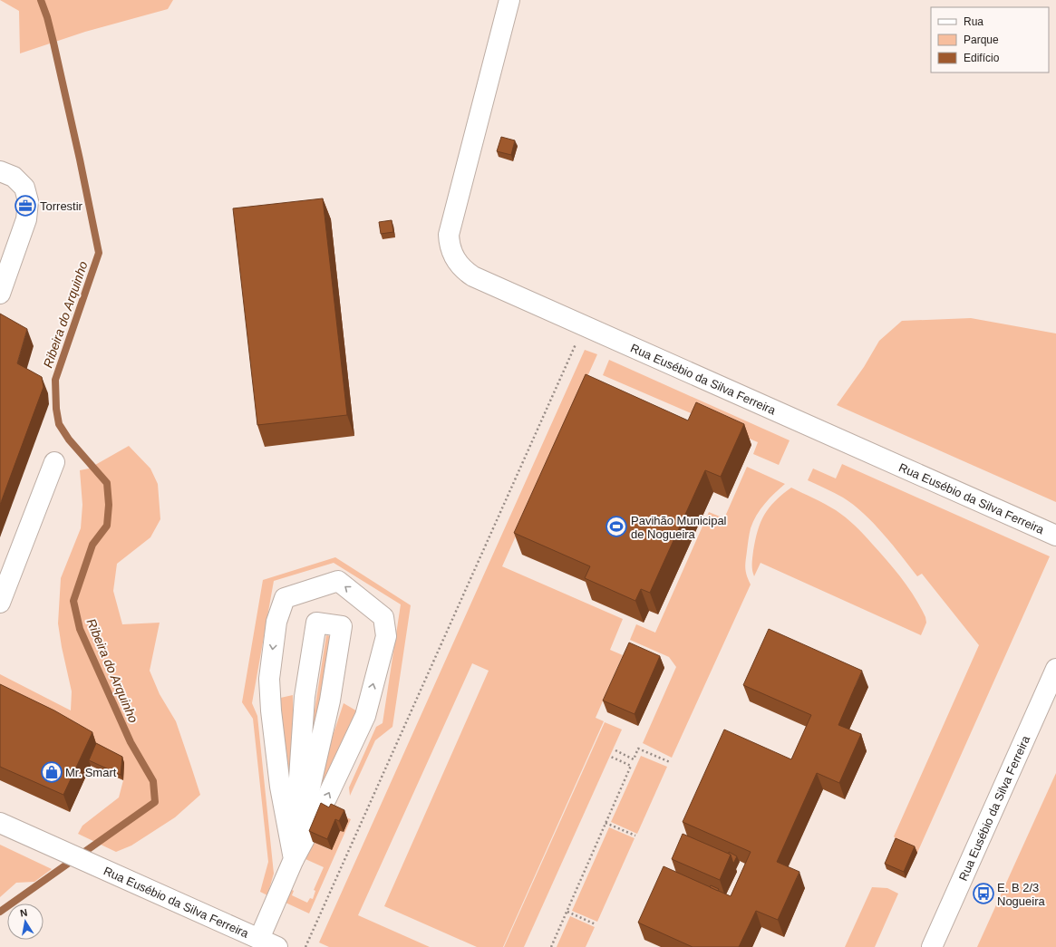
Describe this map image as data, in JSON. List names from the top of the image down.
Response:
{
  "streets": {
    "street": ["Rua Eusébio da Silva Ferreira"]
  },
  "water": ["Ribeira do Arquinho"],
  "places": {
    "office": ["Torrestir"],
    "sports": ["Pavihão Municipal de Nogueira"],
    "shop": ["Mr. Smart"],
    "bus stop": ["E. B 2/3 Nogueira"]
  },
  "legend": ["Rua", "Parque", "Edifício"],
  "north": "top"
}
